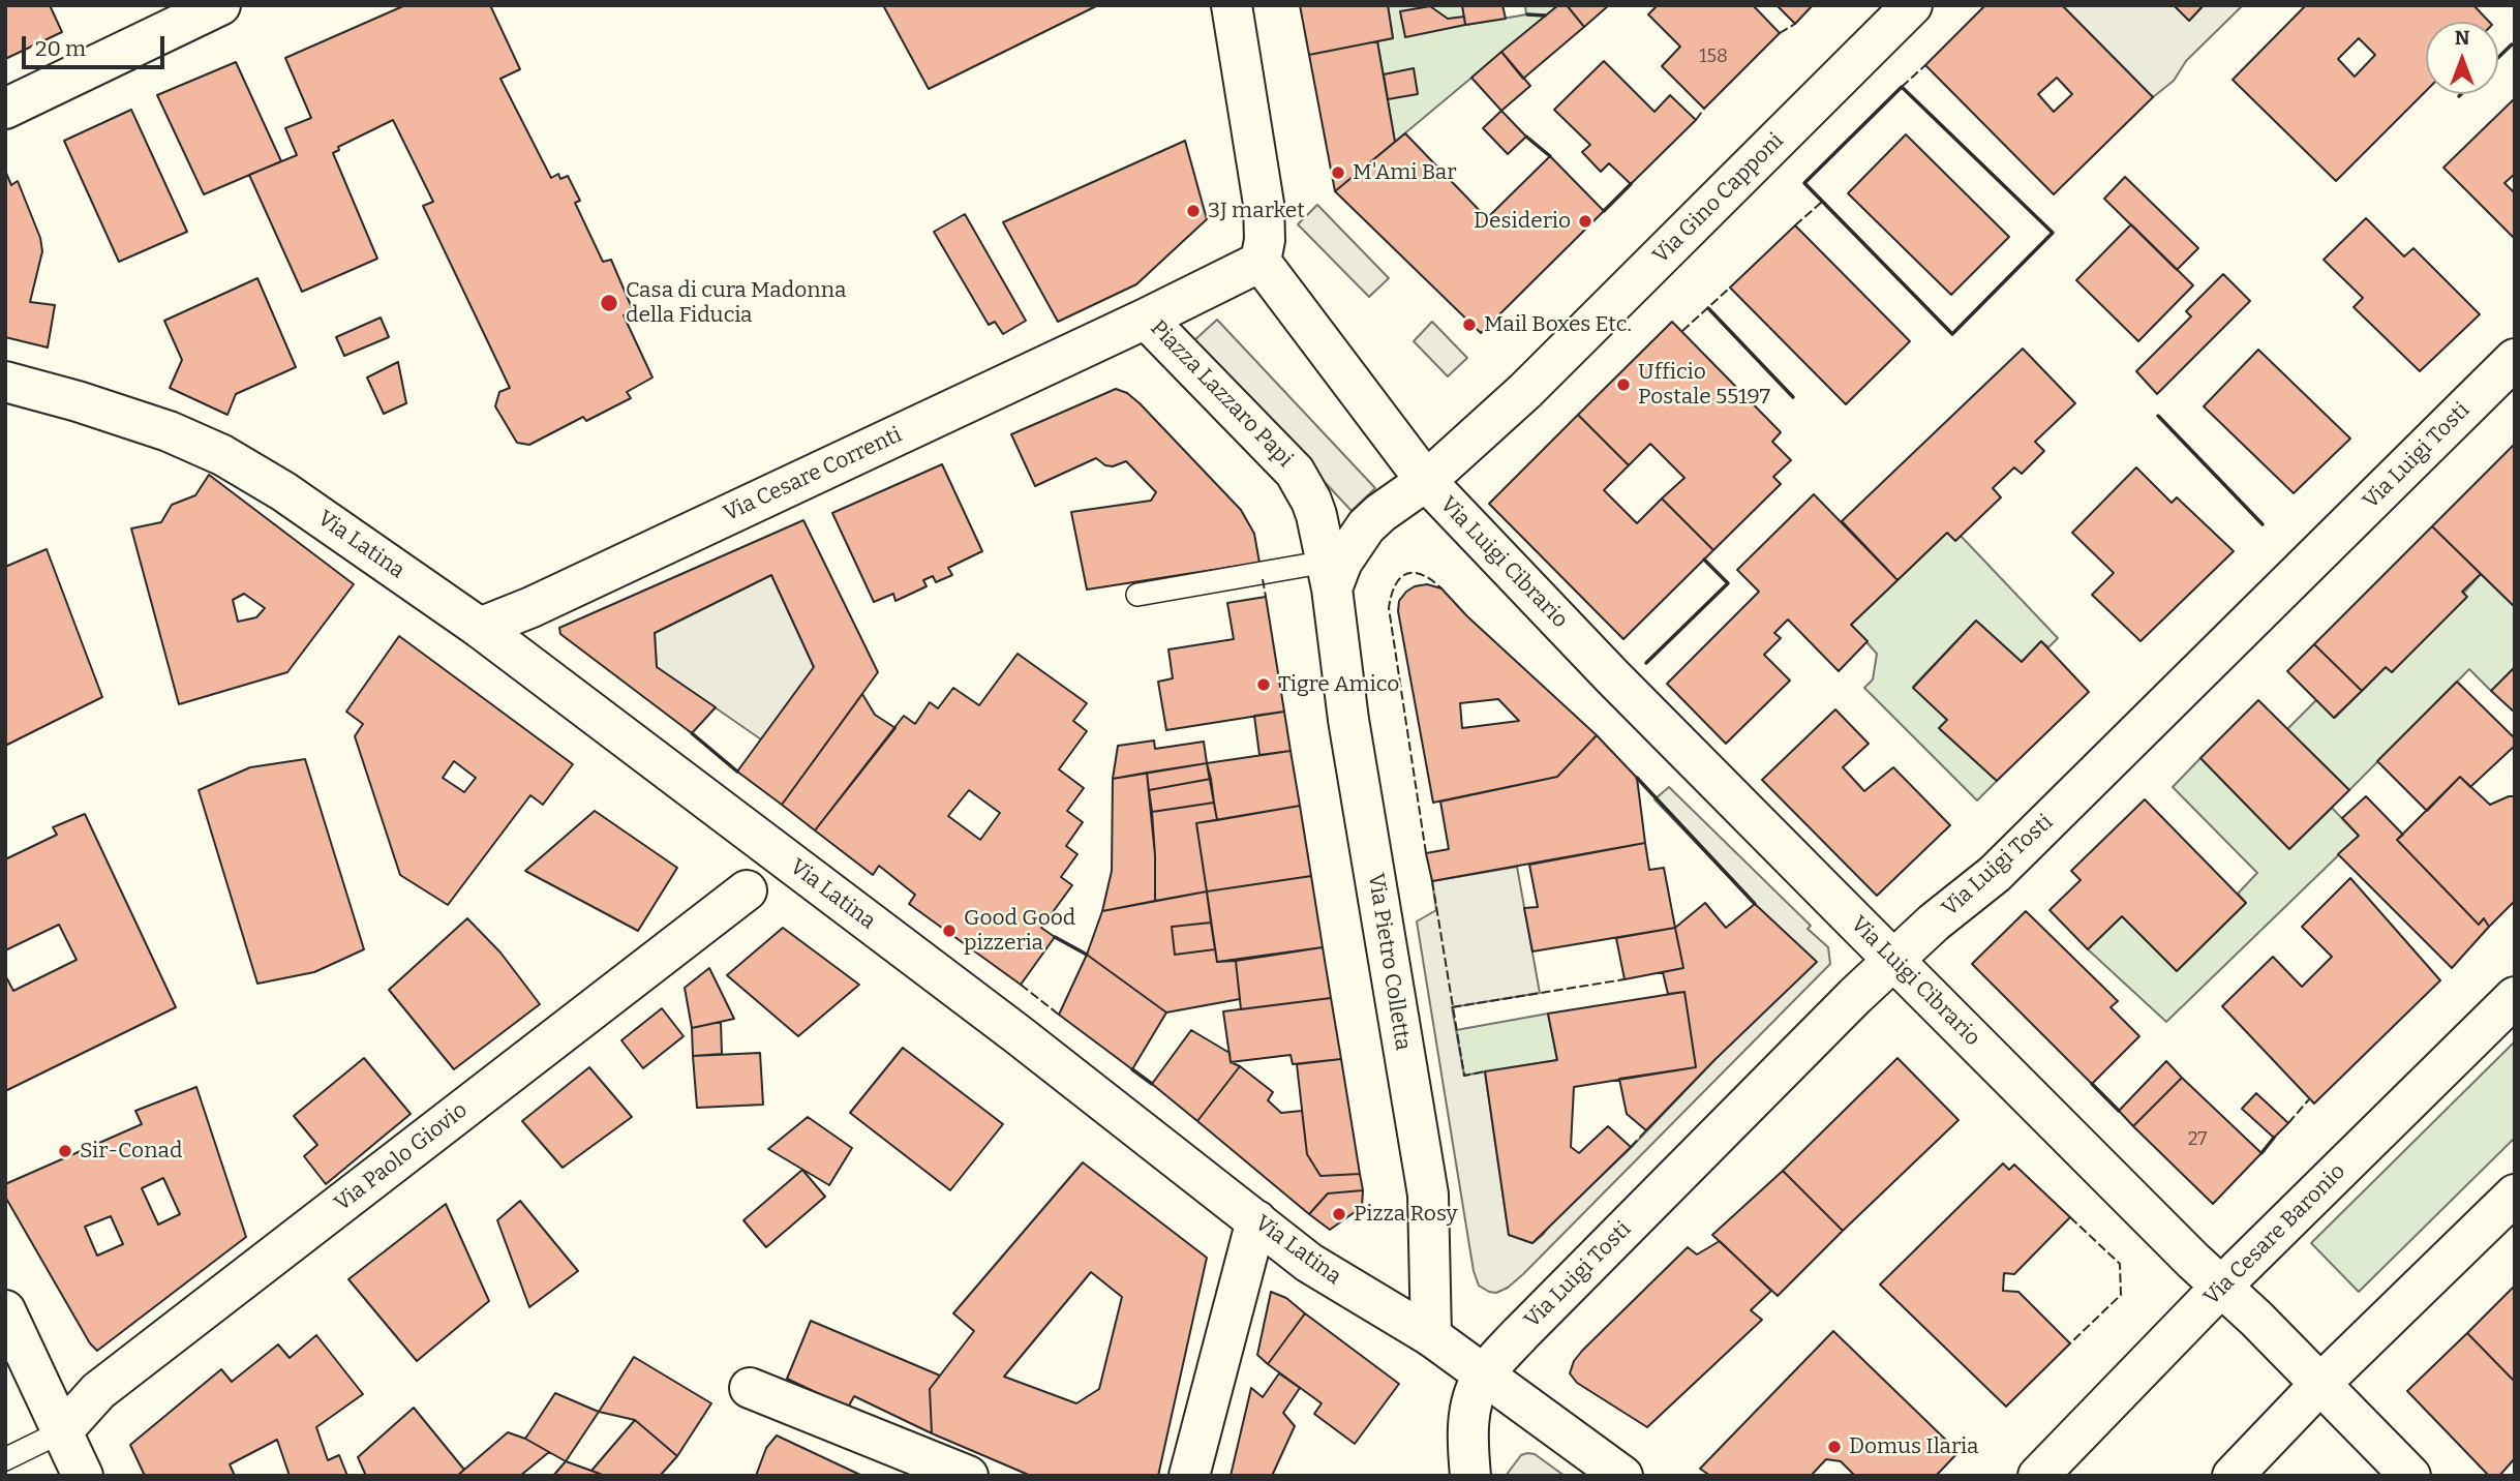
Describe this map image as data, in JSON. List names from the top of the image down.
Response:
{
  "streets": {
    "street": [
      "Via Gino Capponi",
      "Piazza Lazzaro Papi",
      "Via Luigi Tosti",
      "Via Cesare Correnti",
      "Via Latina",
      "Via Luigi Cibrario",
      "Via Pietro Colletta",
      "Via Paolo Giovio",
      "Via Cesare Baronio"
    ]
  },
  "crossings": [
    ["Via Gino Capponi", "Via Luigi Cibrario"],
    ["Piazza Lazzaro Papi", "Via Cesare Correnti"],
    ["Piazza Lazzaro Papi", "Via Pietro Colletta"],
    ["Via Luigi Tosti", "Via Latina"],
    ["Via Luigi Tosti", "Via Luigi Cibrario"],
    ["Via Cesare Correnti", "Via Latina"],
    ["Via Latina", "Via Pietro Colletta"],
    ["Via Luigi Cibrario", "Via Cesare Baronio"]
  ],
  "places": [
    "M'Ami Bar",
    "3J market",
    "Desiderio",
    "Casa di cura Madonna della Fiducia",
    "Mail Boxes Etc.",
    "Ufficio Postale 55197",
    "Tigre Amico",
    "Good Good pizzeria",
    "Sir-Conad",
    "Pizza Rosy",
    "Domus Ilaria"
  ],
  "house_numbers": ["158", "27"],
  "scale_bar": "20 m",
  "north": "top"
}
